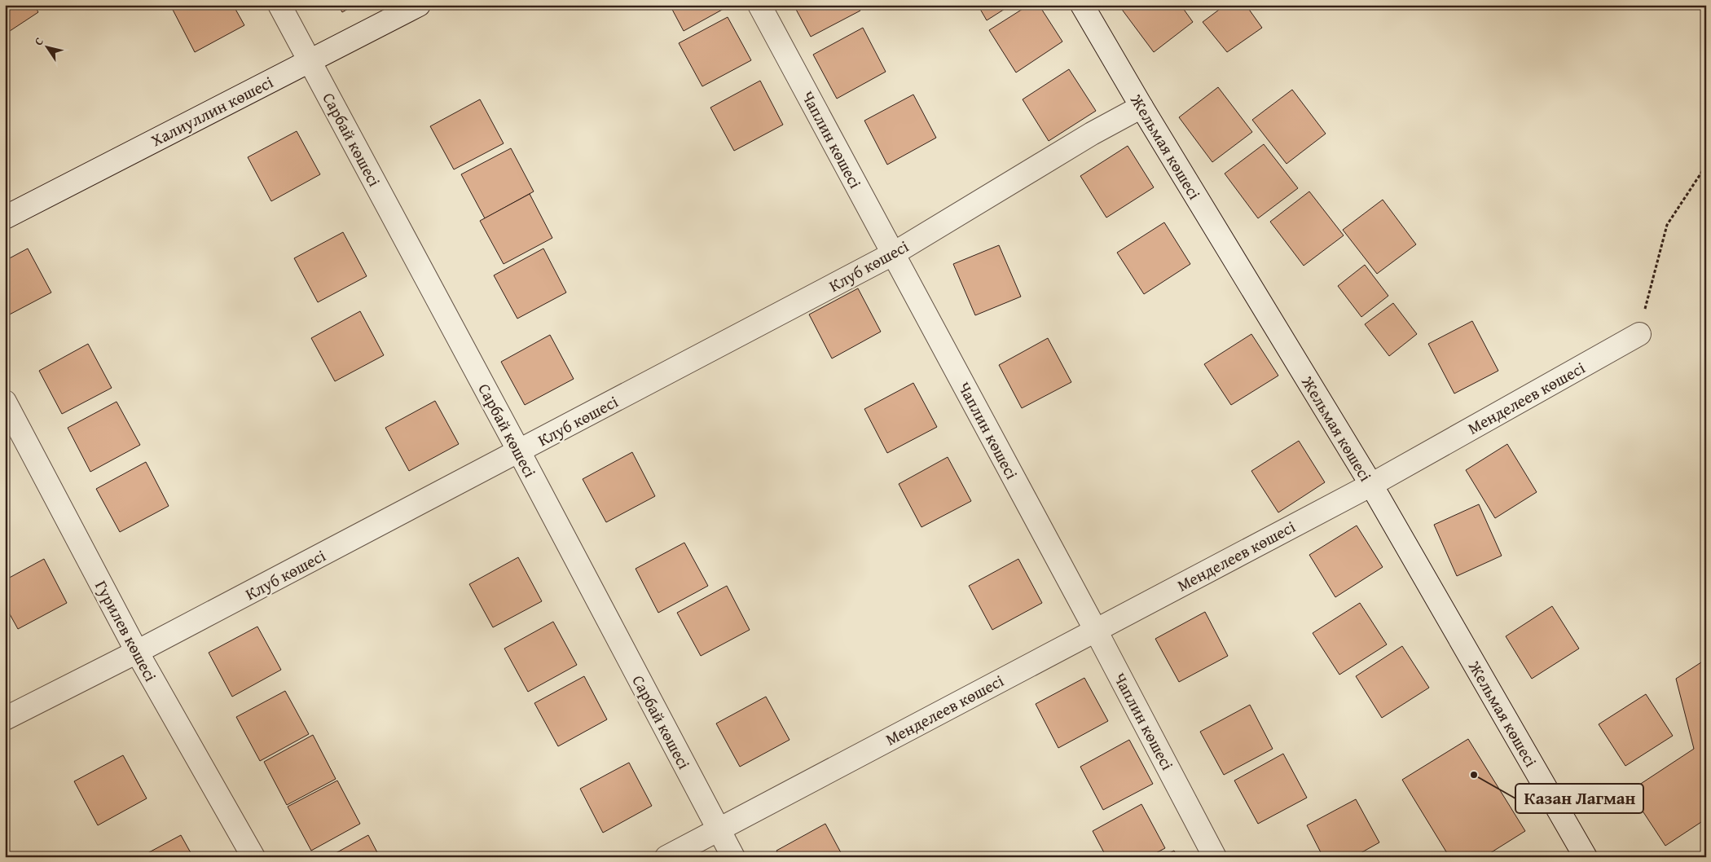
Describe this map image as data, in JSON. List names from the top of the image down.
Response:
{
  "streets": {
    "street": [
      "Халиуллин көшесі",
      "Сарбай көшесі",
      "Чаплин көшесі",
      "Жельмая көшесі",
      "Клуб көшесі",
      "Менделеев көшесі",
      "Гурилев көшесі"
    ]
  },
  "crossings": [
    ["Халиуллин көшесі", "Сарбай көшесі"],
    ["Сарбай көшесі", "Клуб көшесі"],
    ["Сарбай көшесі", "Менделеев көшесі"],
    ["Чаплин көшесі", "Клуб көшесі"],
    ["Чаплин көшесі", "Менделеев көшесі"],
    ["Жельмая көшесі", "Клуб көшесі"],
    ["Жельмая көшесі", "Менделеев көшесі"],
    ["Клуб көшесі", "Гурилев көшесі"]
  ],
  "places": ["Казан Лагман"],
  "north": "top left"
}
